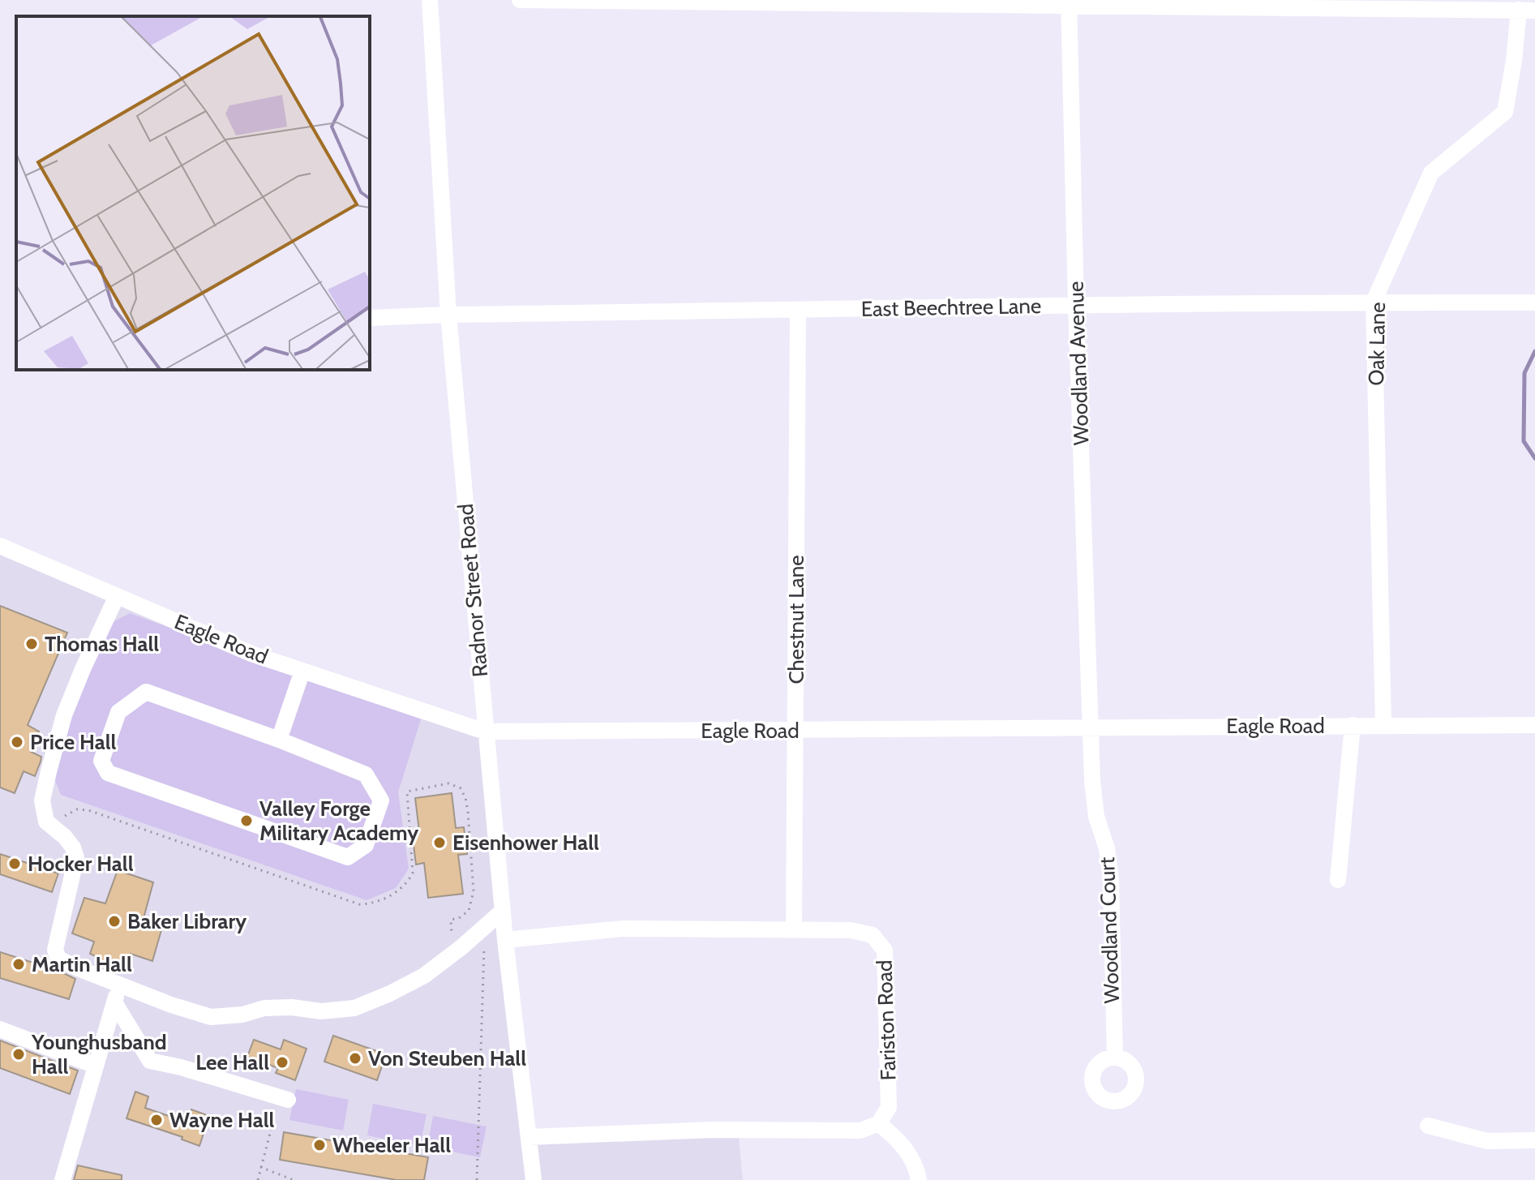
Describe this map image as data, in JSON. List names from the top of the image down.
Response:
{
  "streets": {
    "street": [
      "East Beechtree Lane",
      "Oak Lane",
      "Woodland Avenue",
      "Radnor Street Road",
      "Chestnut Lane",
      "Eagle Road",
      "Woodland Court",
      "Fariston Road"
    ]
  },
  "crossings": [
    ["East Beechtree Lane", "Oak Lane"],
    ["East Beechtree Lane", "Woodland Avenue"],
    ["East Beechtree Lane", "Radnor Street Road"],
    ["East Beechtree Lane", "Chestnut Lane"],
    ["Oak Lane", "Eagle Road"],
    ["Woodland Avenue", "Eagle Road"],
    ["Woodland Avenue", "Woodland Court"],
    ["Radnor Street Road", "Eagle Road"],
    ["Radnor Street Road", "Fariston Road"],
    ["Chestnut Lane", "Eagle Road"],
    ["Chestnut Lane", "Fariston Road"],
    ["Eagle Road", "Woodland Court"]
  ],
  "places": [
    "Thomas Hall",
    "Price Hall",
    "Valley Forge Military Academy",
    "Eisenhower Hall",
    "Hocker Hall",
    "Baker Library",
    "Martin Hall",
    "Younghusband Hall",
    "Von Steuben Hall",
    "Lee Hall",
    "Wayne Hall",
    "Wheeler Hall"
  ]
}
